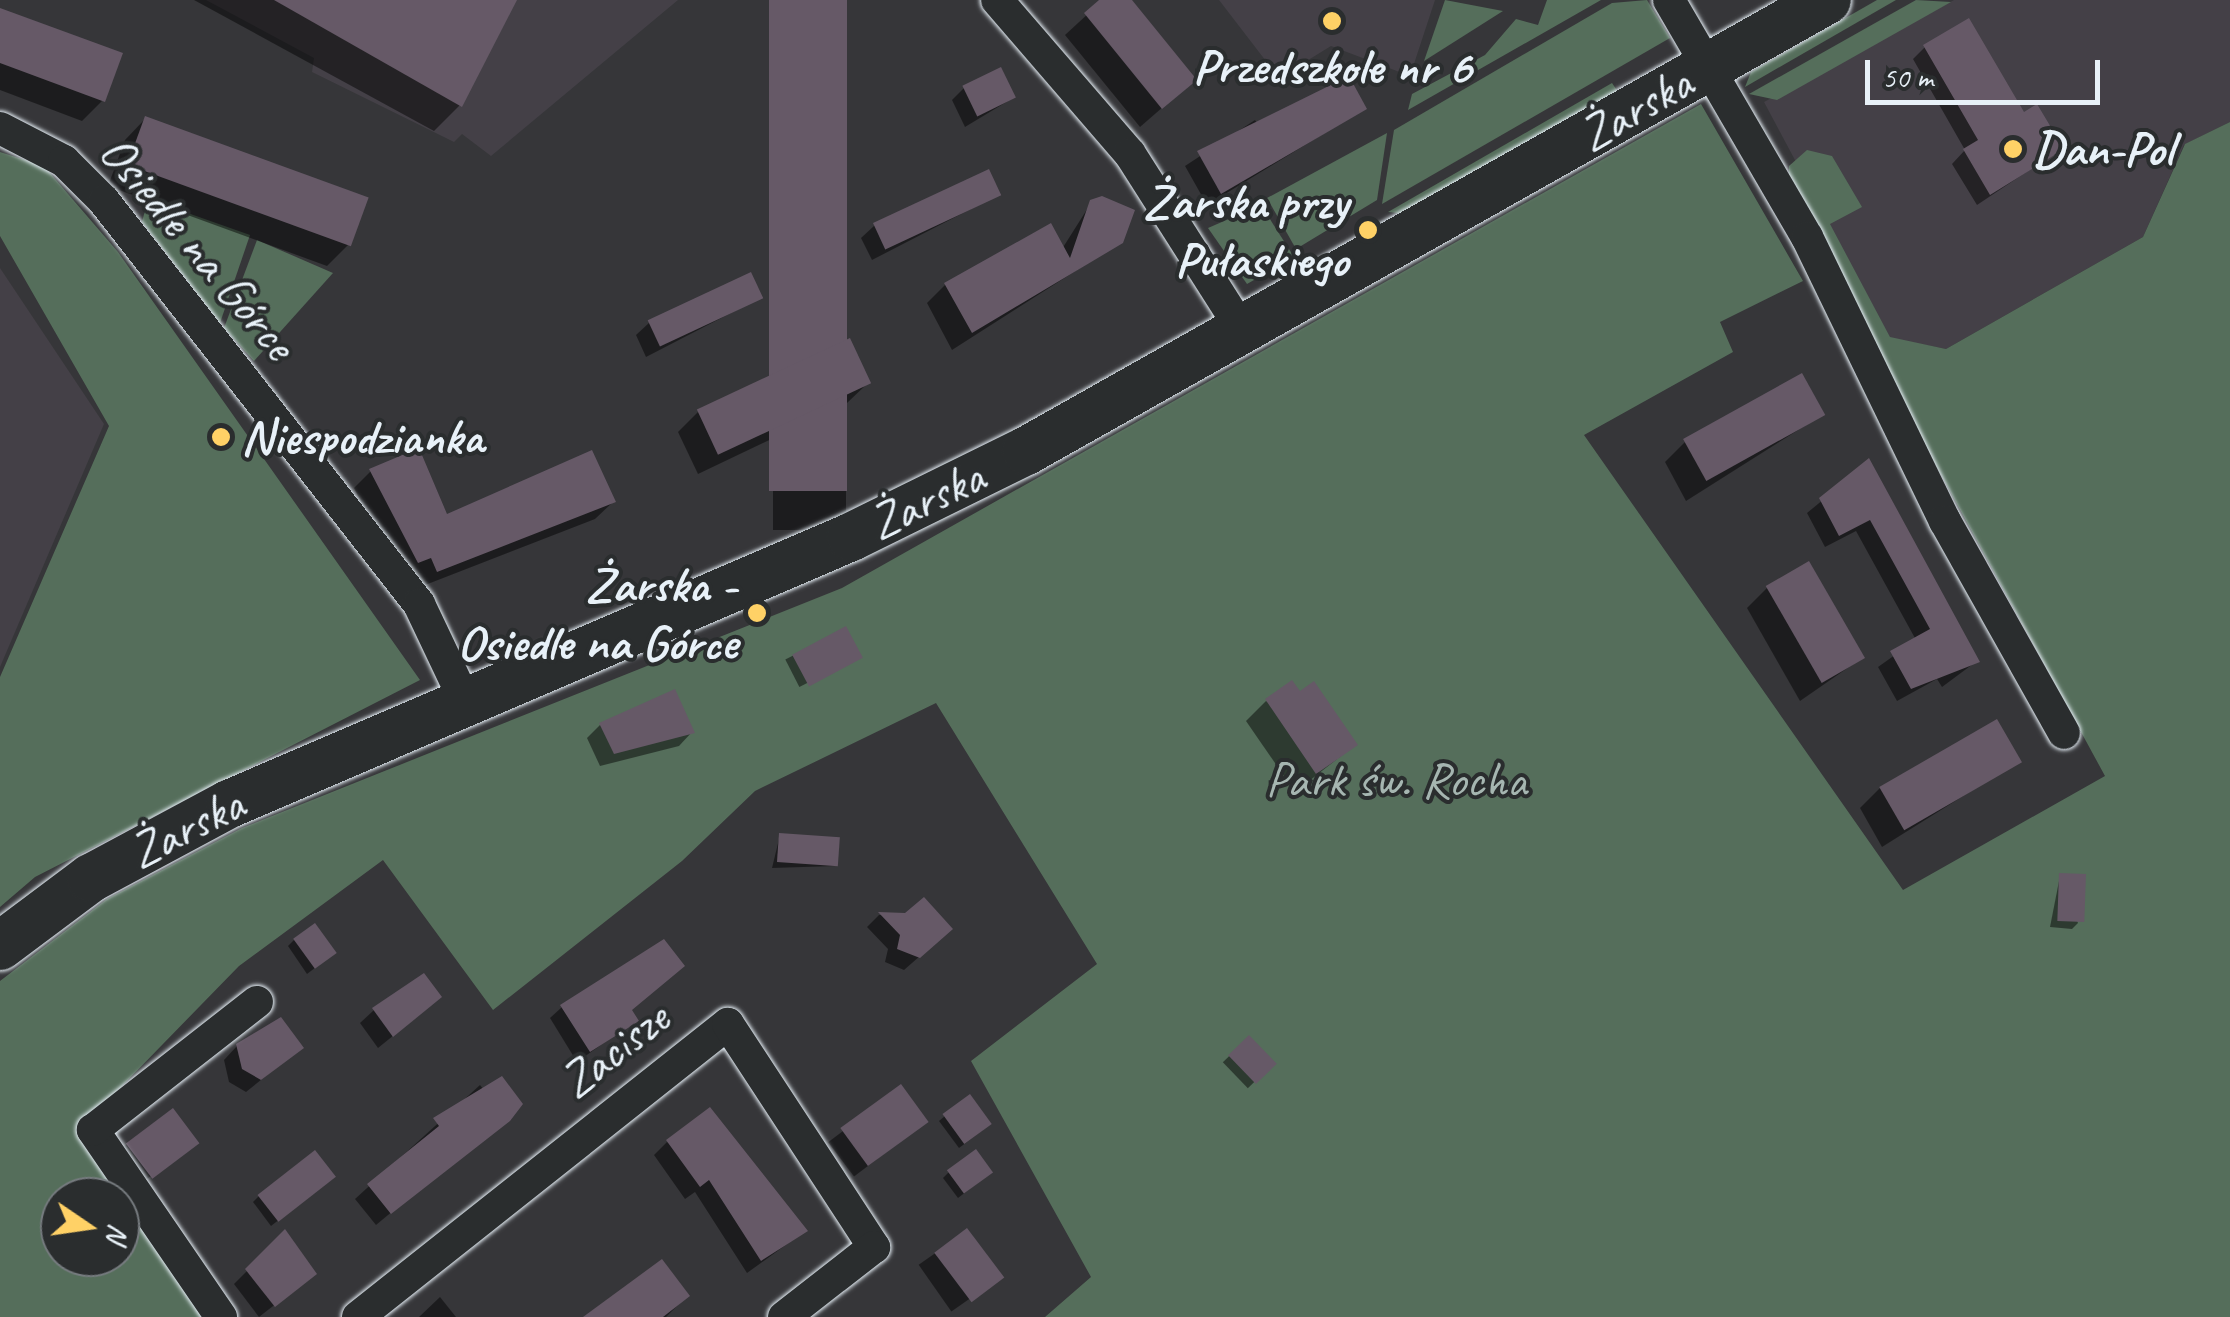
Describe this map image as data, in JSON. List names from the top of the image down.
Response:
{
  "streets": {
    "street": ["Żarska", "Osiedle na Górce", "Zacisze"]
  },
  "crossings": [
    ["Żarska", "Osiedle na Górce"]
  ],
  "parks": ["Park św. Rocha"],
  "places": [
    "Przedszkole nr 6",
    "Dan-Pol",
    "Żarska przy Pułaskiego",
    "Niespodzianka",
    "Żarska - Osiedle na Górce"
  ],
  "scale_bar": "50 m",
  "north": "right"
}
